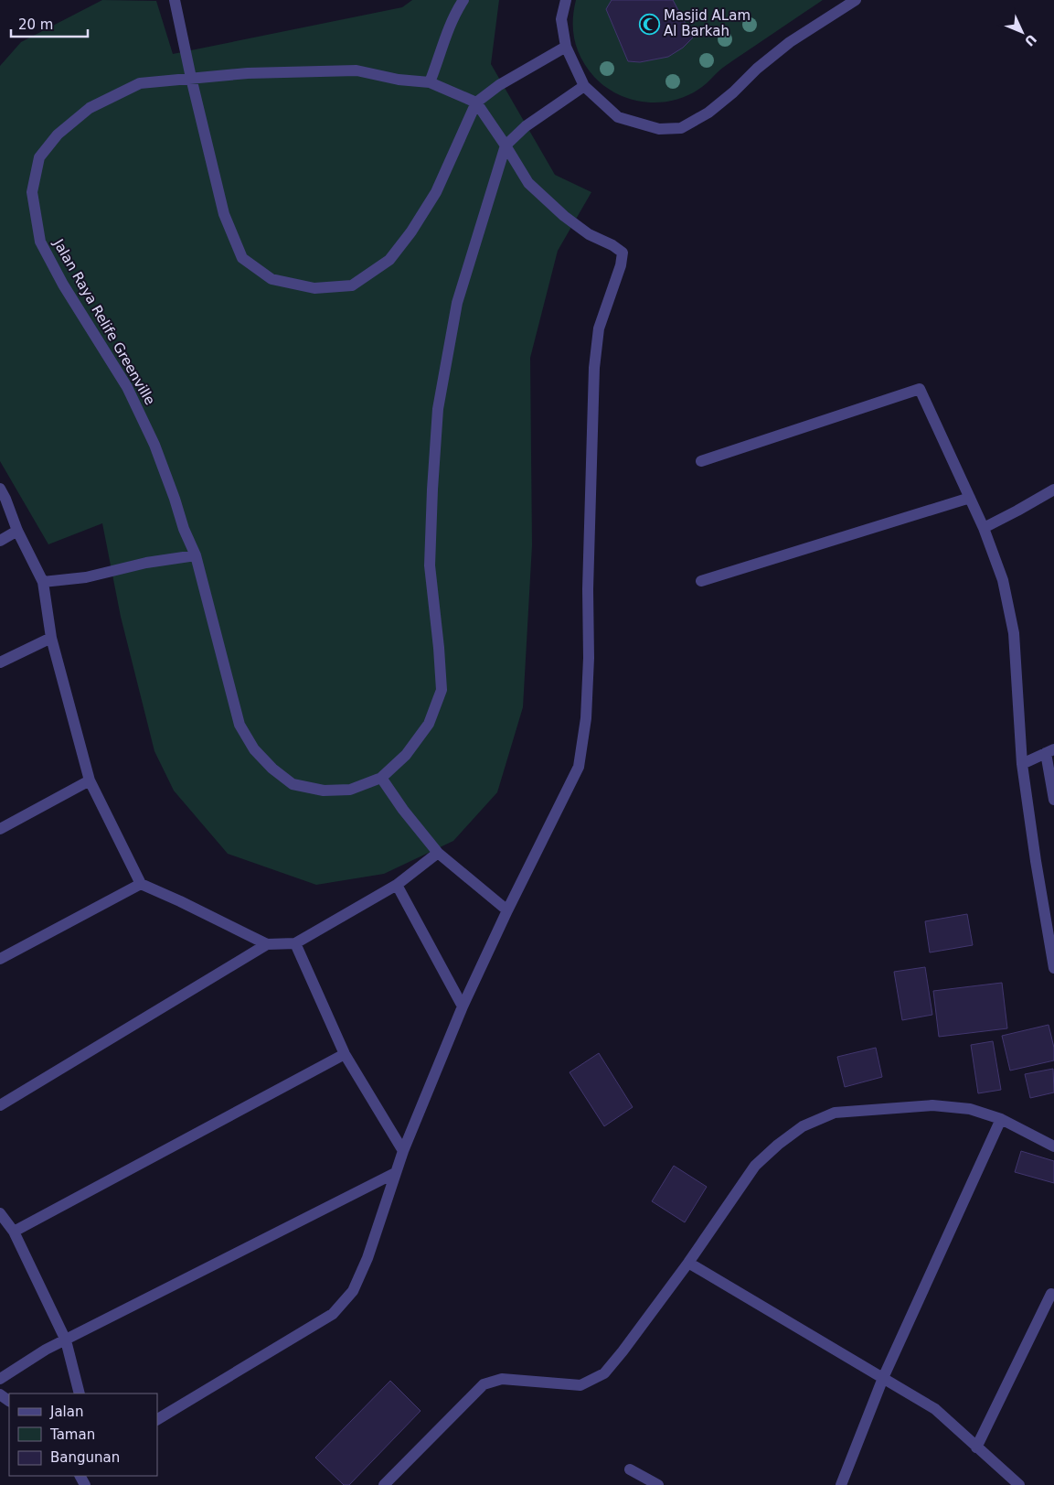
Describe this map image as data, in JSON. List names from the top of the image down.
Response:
{
  "streets": {
    "street": ["Jalan Raya Relife Greenville"]
  },
  "places": {
    "mosque": ["Masjid ALam Al Barkah"]
  },
  "legend": ["Jalan", "Taman", "Bangunan"],
  "scale_bar": "20 m",
  "north": "bottom right"
}
